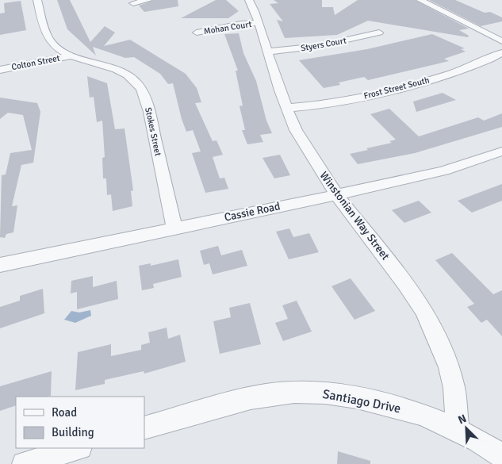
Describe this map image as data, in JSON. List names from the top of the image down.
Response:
{
  "streets": {
    "street": [
      "Mohan Court",
      "Styers Court",
      "Colton Street",
      "Frost Street South",
      "Stokes Street",
      "Cassie Road",
      "Winstonian Way Street",
      "Santiago Drive"
    ]
  },
  "crossings": [
    ["Mohan Court", "Winstonian Way Street"],
    ["Styers Court", "Winstonian Way Street"],
    ["Colton Street", "Stokes Street"],
    ["Frost Street South", "Winstonian Way Street"],
    ["Stokes Street", "Cassie Road"],
    ["Cassie Road", "Winstonian Way Street"],
    ["Winstonian Way Street", "Santiago Drive"]
  ],
  "legend": ["Road", "Building"],
  "north": "top left"
}
